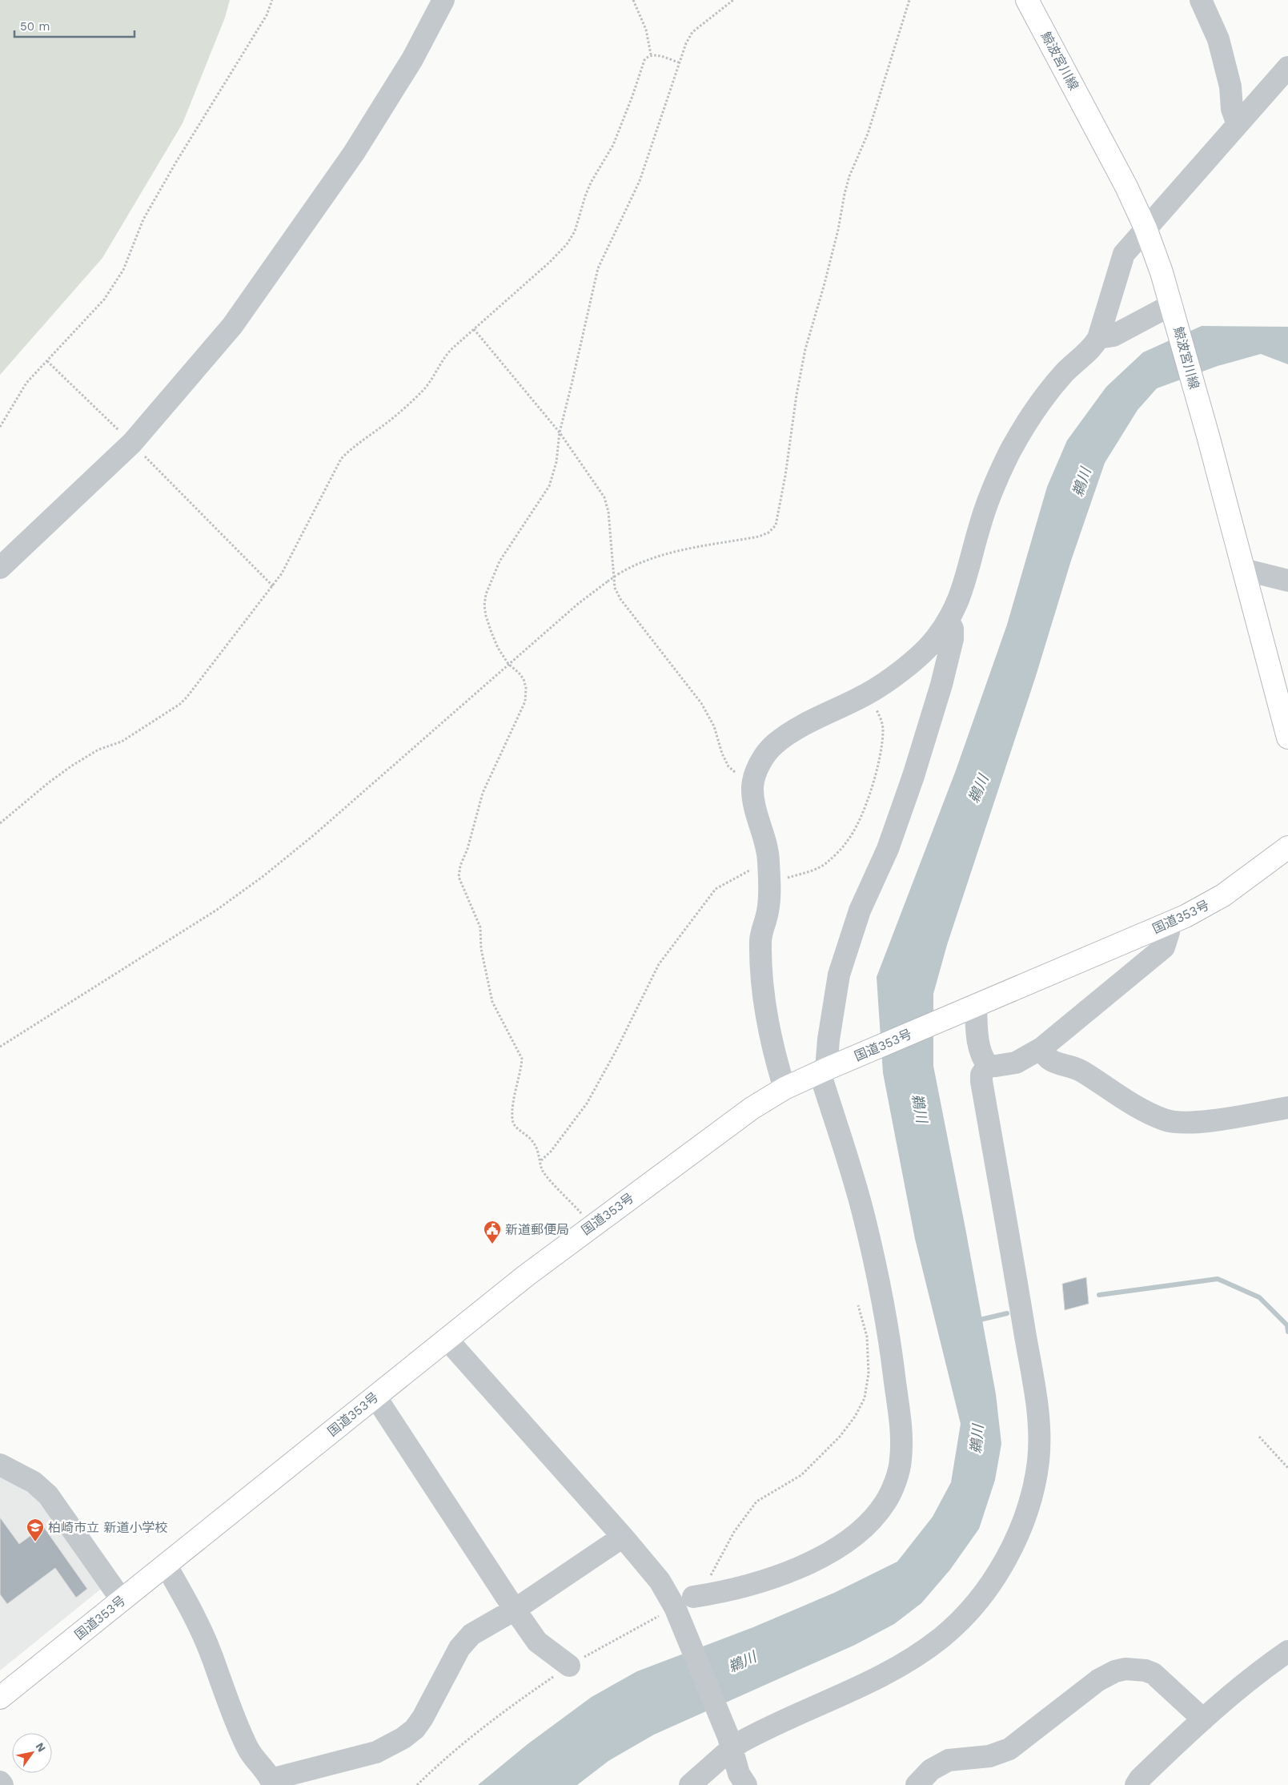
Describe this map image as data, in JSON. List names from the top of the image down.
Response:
{
  "streets": {
    "main road": ["鯨波宮川線", "国道353号"]
  },
  "water": ["鵜川"],
  "places": {
    "public building": ["新道郵便局"],
    "school or university": ["柏崎市立 新道小学校"]
  },
  "scale_bar": "50 m",
  "north": "top right"
}
